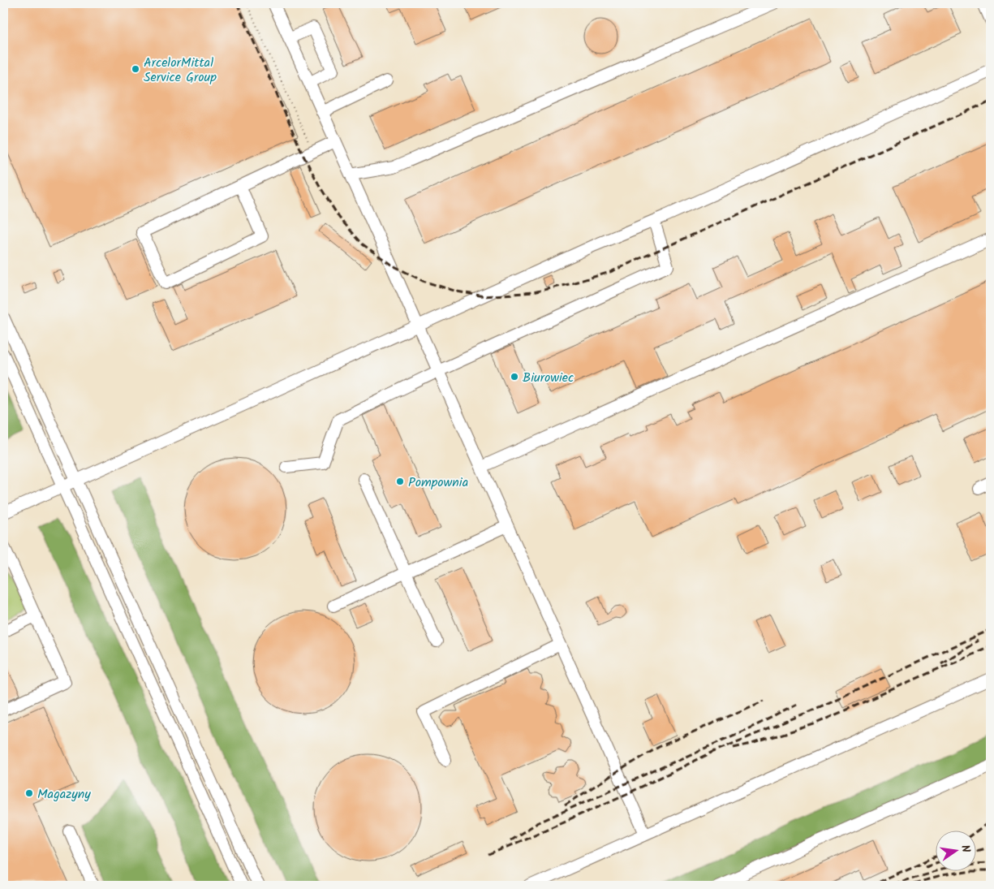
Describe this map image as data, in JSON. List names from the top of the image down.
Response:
{
  "places": [
    "ArcelorMittal Service Group",
    "Biurowiec",
    "Pompownia",
    "Magazyny"
  ],
  "north": "right"
}
